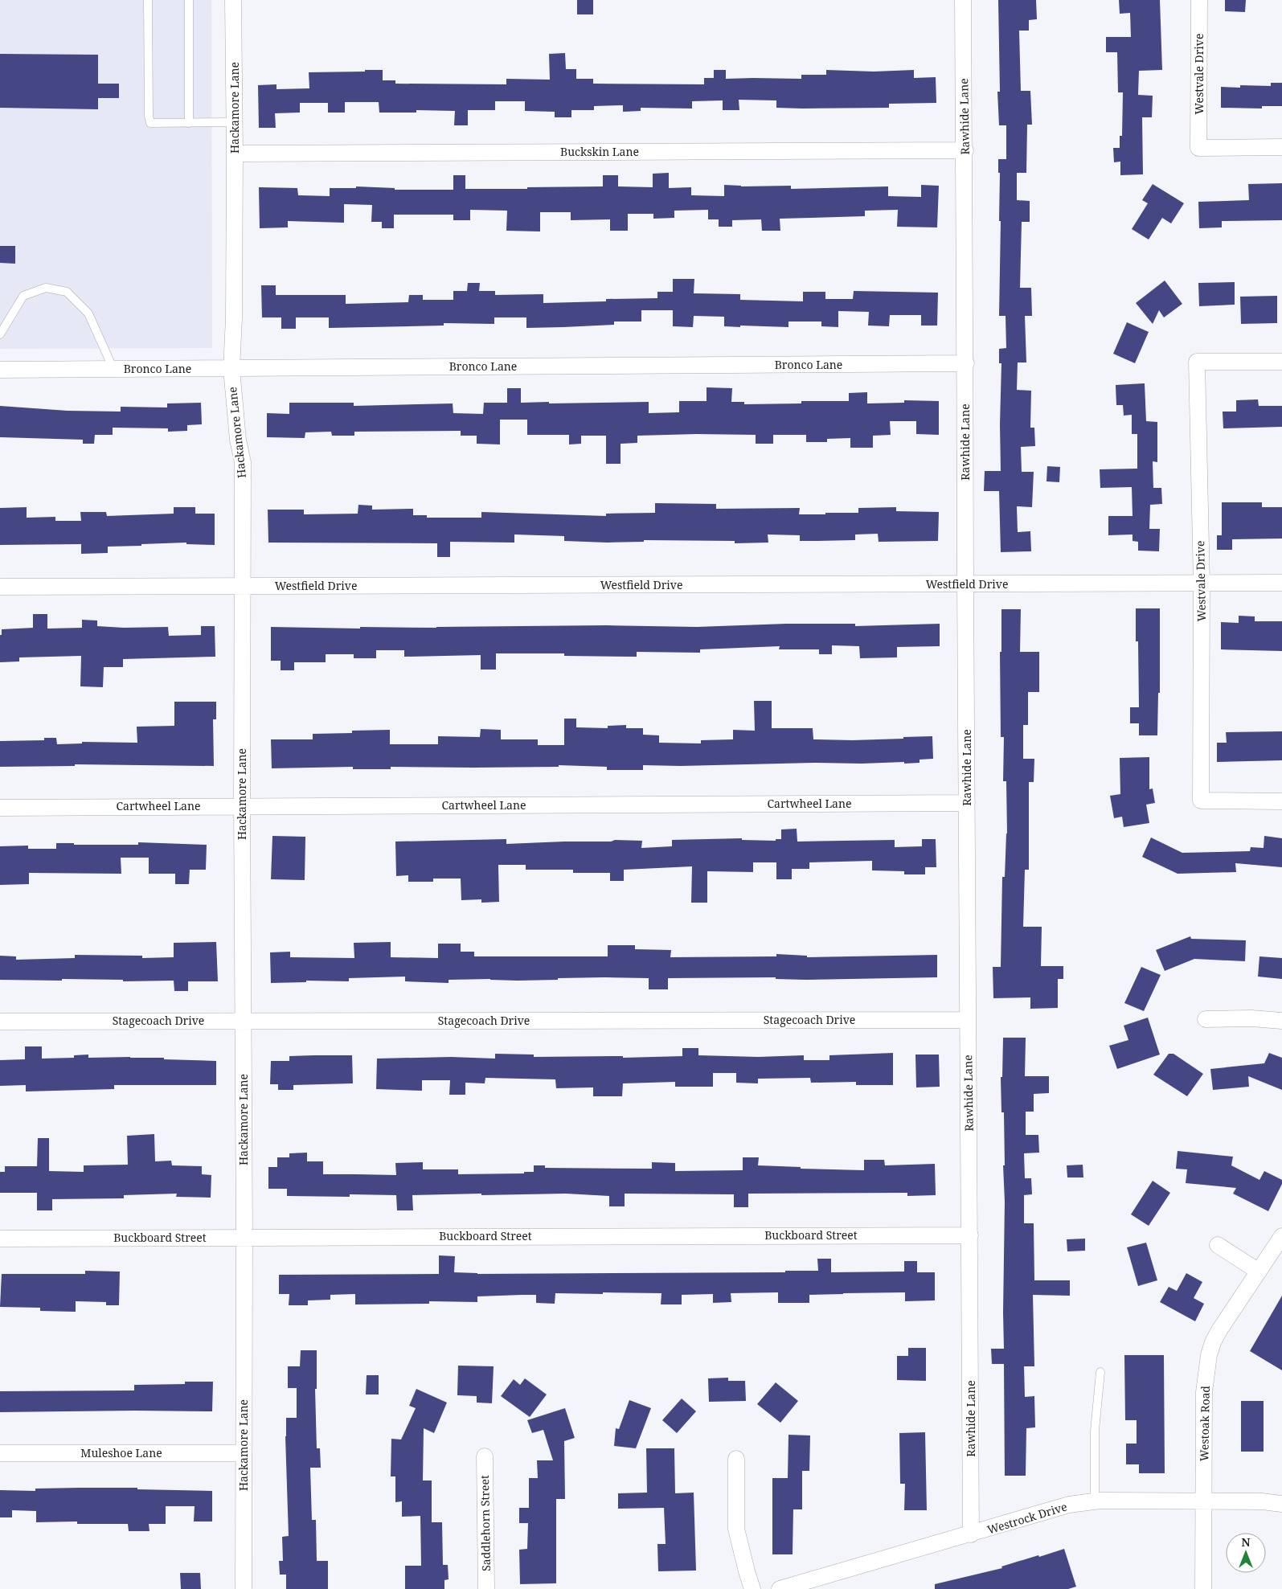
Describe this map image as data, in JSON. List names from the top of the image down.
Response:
{
  "streets": {
    "street": [
      "Westvale Drive",
      "Hackamore Lane",
      "Rawhide Lane",
      "Buckskin Lane",
      "Bronco Lane",
      "Westfield Drive",
      "Cartwheel Lane",
      "Stagecoach Drive",
      "Buckboard Street",
      "Westoak Road",
      "Muleshoe Lane",
      "Westrock Drive",
      "Saddlehorn Street"
    ]
  },
  "crossings": [
    ["Westvale Drive", "Westfield Drive"],
    ["Hackamore Lane", "Buckskin Lane"],
    ["Hackamore Lane", "Bronco Lane"],
    ["Hackamore Lane", "Westfield Drive"],
    ["Hackamore Lane", "Cartwheel Lane"],
    ["Hackamore Lane", "Stagecoach Drive"],
    ["Hackamore Lane", "Buckboard Street"],
    ["Hackamore Lane", "Muleshoe Lane"],
    ["Rawhide Lane", "Buckskin Lane"],
    ["Rawhide Lane", "Bronco Lane"],
    ["Rawhide Lane", "Westfield Drive"],
    ["Rawhide Lane", "Cartwheel Lane"],
    ["Rawhide Lane", "Stagecoach Drive"],
    ["Rawhide Lane", "Buckboard Street"],
    ["Rawhide Lane", "Westrock Drive"],
    ["Westoak Road", "Westrock Drive"]
  ],
  "north": "top"
}
